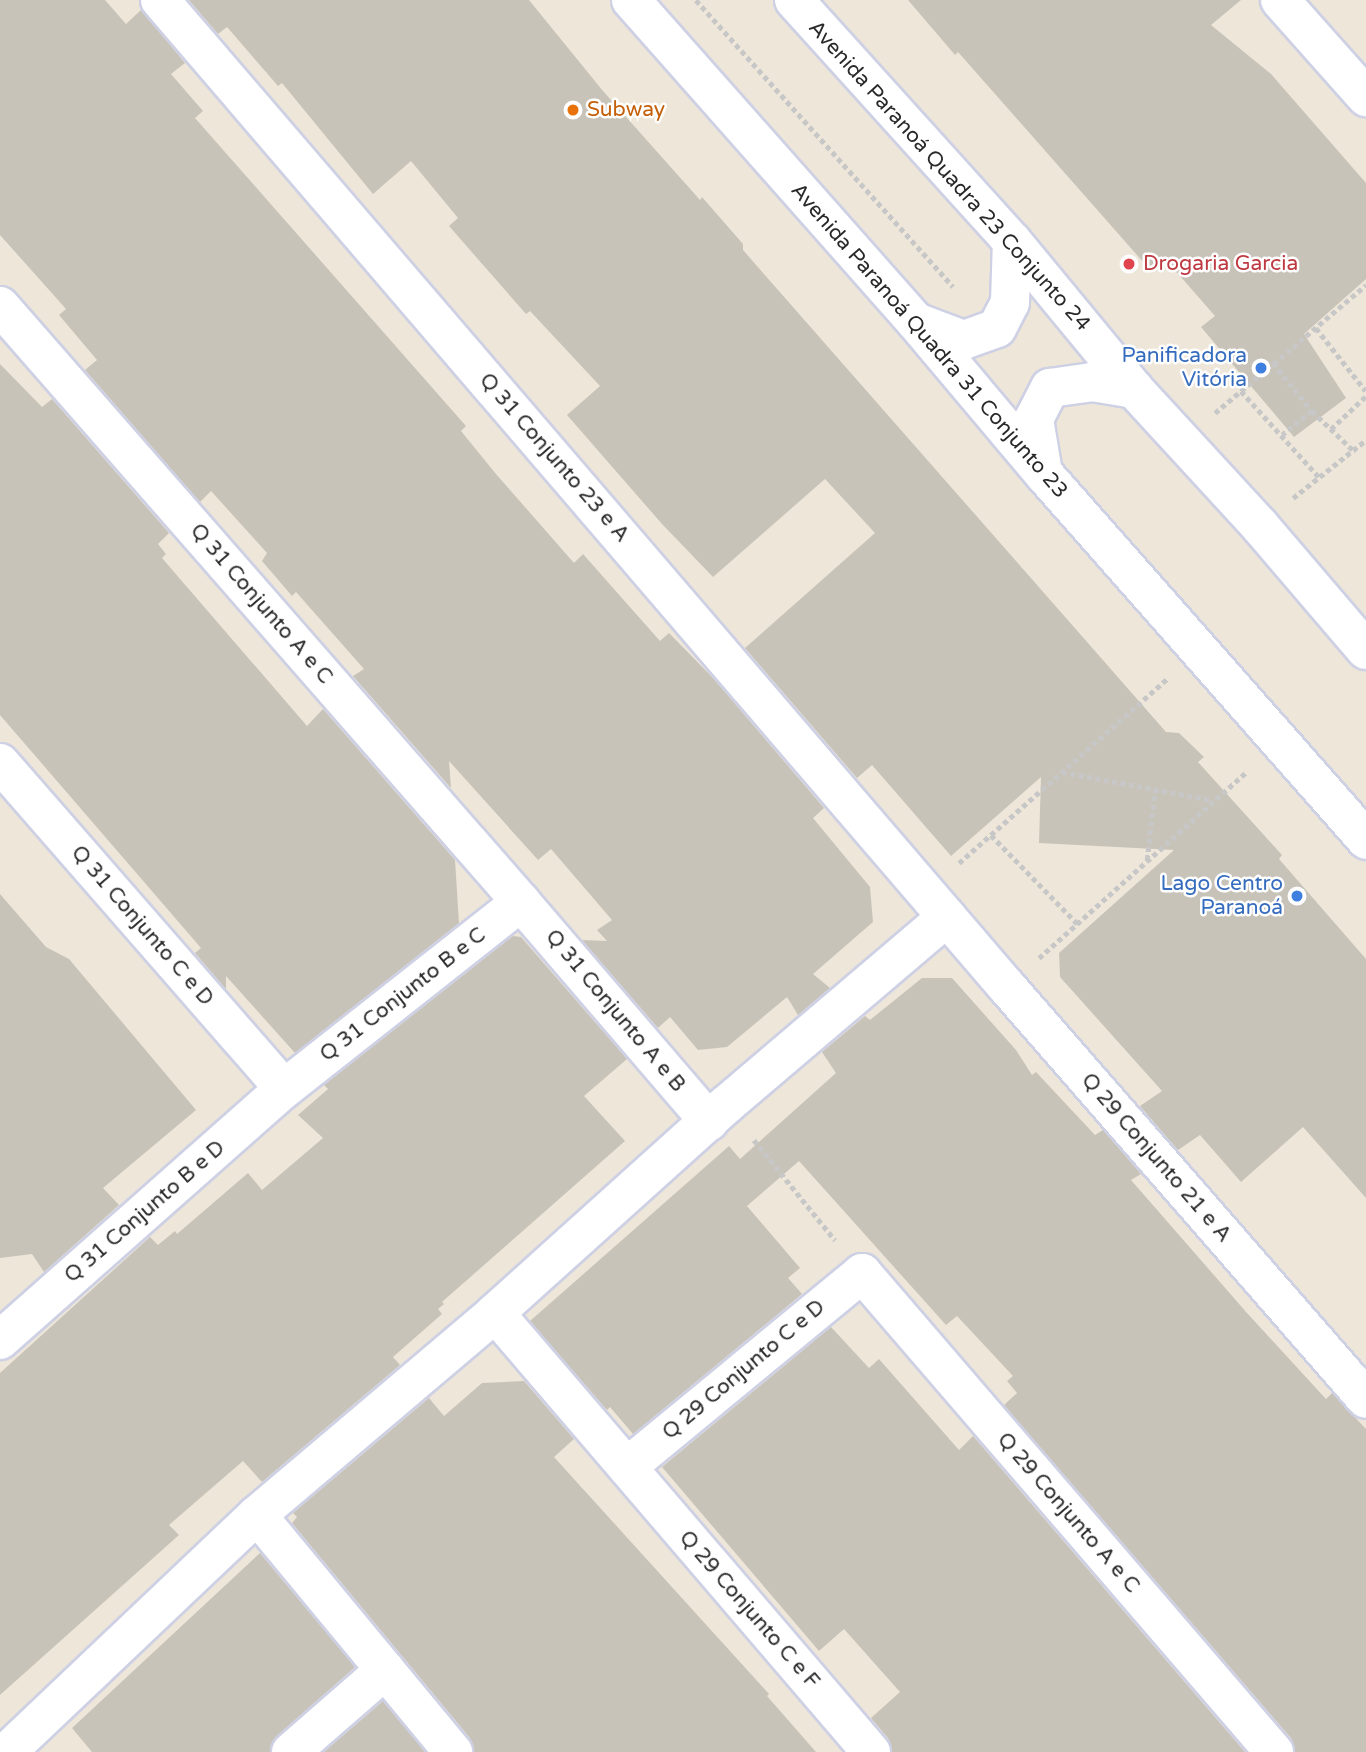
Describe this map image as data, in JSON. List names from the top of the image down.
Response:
{
  "streets": {
    "street": [
      "Avenida Paranoá Quadra 23 Conjunto 24",
      "Avenida Paranoá Quadra 31 Conjunto 23",
      "Q 31 Conjunto 23 e A",
      "Q 31 Conjunto A e C",
      "Q 31 Conjunto C e D",
      "Q 31 Conjunto B e C",
      "Q 31 Conjunto A e B",
      "Q 29 Conjunto 21 e A",
      "Q 31 Conjunto B e D",
      "Q 29 Conjunto C e D",
      "Q 29 Conjunto A e C",
      "Q 29 Conjunto C e F"
    ]
  },
  "crossings": [
    ["Q 31 Conjunto 23 e A", "Q 29 Conjunto 21 e A"],
    ["Q 31 Conjunto A e C", "Q 31 Conjunto B e C"],
    ["Q 31 Conjunto A e C", "Q 31 Conjunto A e B"],
    ["Q 31 Conjunto C e D", "Q 31 Conjunto B e C"],
    ["Q 31 Conjunto C e D", "Q 31 Conjunto B e D"],
    ["Q 31 Conjunto B e C", "Q 31 Conjunto A e B"],
    ["Q 31 Conjunto B e C", "Q 31 Conjunto B e D"],
    ["Q 29 Conjunto C e D", "Q 29 Conjunto A e C"],
    ["Q 29 Conjunto C e D", "Q 29 Conjunto C e F"]
  ],
  "places": [
    "Subway",
    "Drogaria Garcia",
    "Panificadora Vitória",
    "Lago Centro Paranoá"
  ]
}
